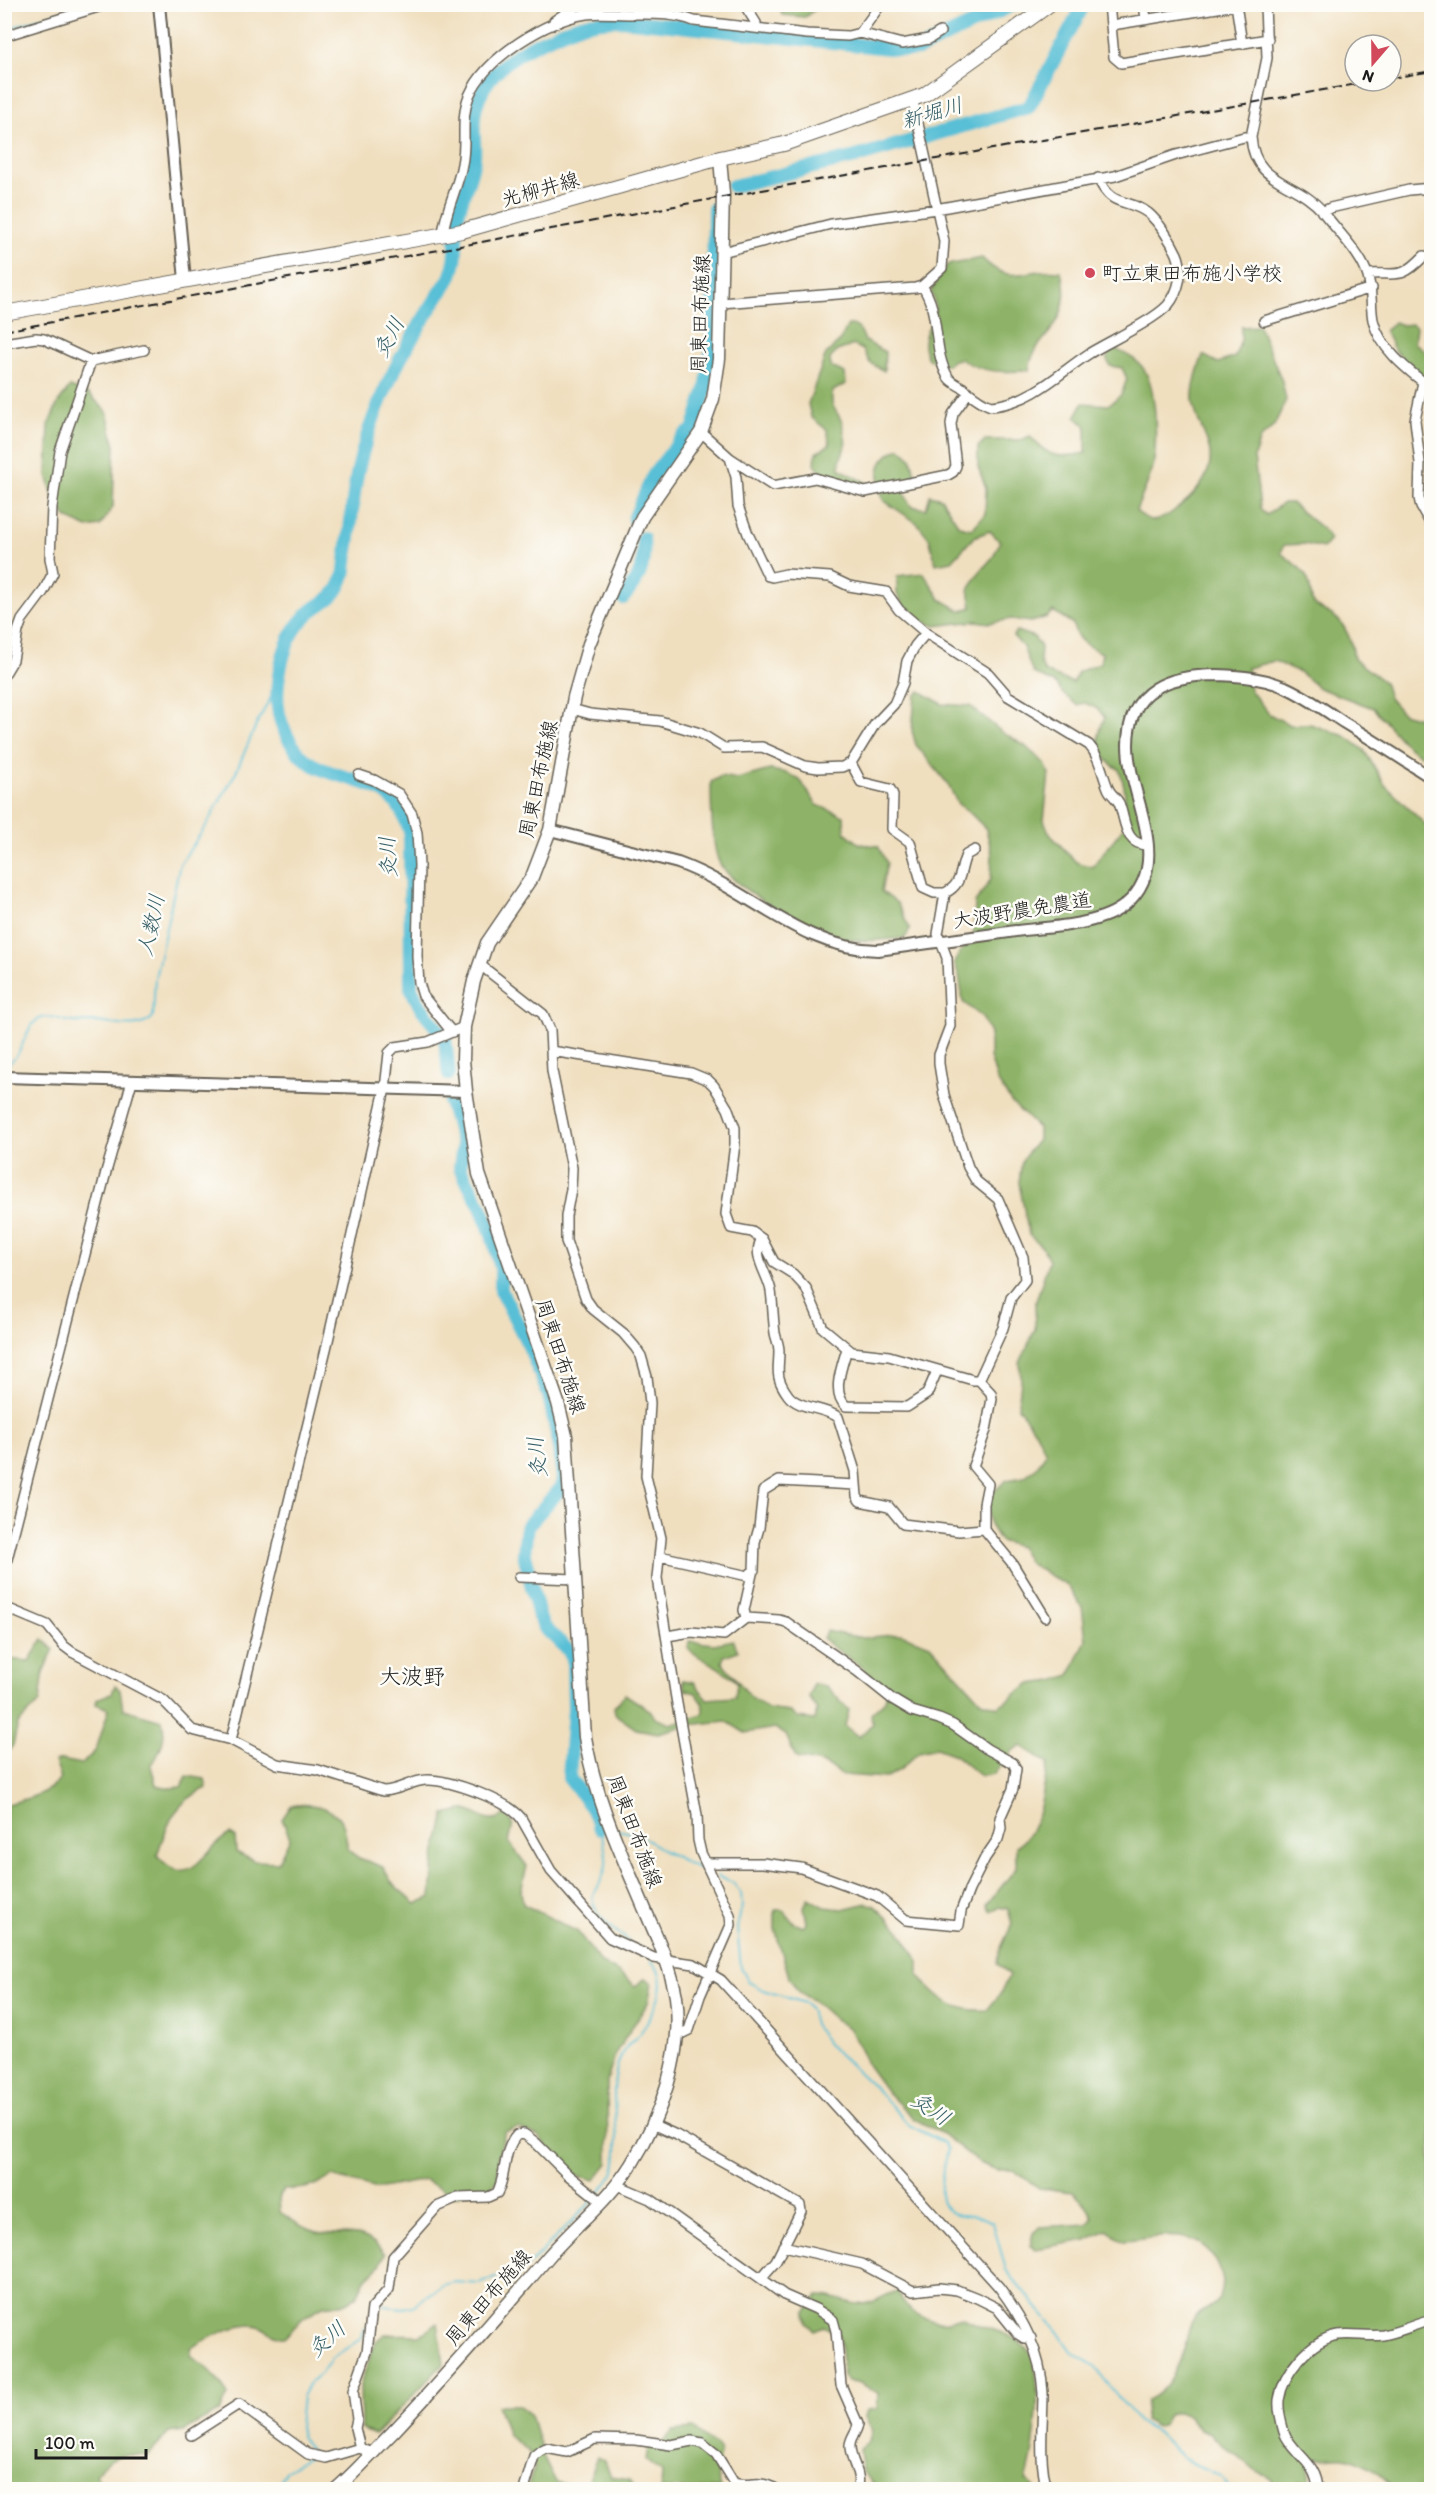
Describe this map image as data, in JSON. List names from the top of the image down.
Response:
{
  "streets": {
    "main road": ["光柳井線", "周東田布施線"],
    "street": ["大波野農免農道"]
  },
  "crossings": [
    ["光柳井線", "周東田布施線"],
    ["周東田布施線", "大波野農免農道"]
  ],
  "districts": ["大波野"],
  "water": ["新堀川", "灸川", "人数川"],
  "places": ["町立東田布施小学校"],
  "scale_bar": "100 m",
  "north": "bottom"
}
